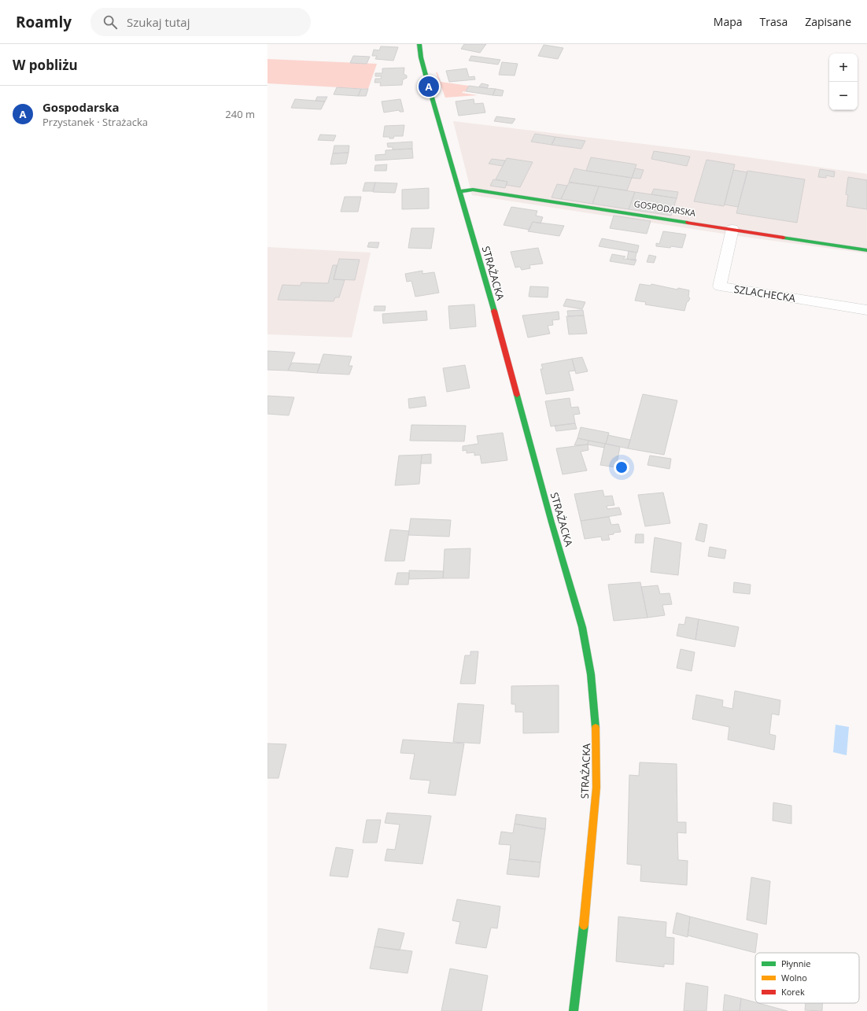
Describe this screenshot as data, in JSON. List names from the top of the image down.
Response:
{
  "streets": {
    "street": ["GOSPODARSKA", "STRAŻACKA", "SZLACHECKA"]
  },
  "crossings": [
    ["GOSPODARSKA", "STRAŻACKA"],
    ["GOSPODARSKA", "SZLACHECKA"]
  ],
  "legend": ["Płynnie", "Wolno", "Korek"],
  "page": {
    "header": "Roamly",
    "search": "Szukaj tutaj",
    "nav": ["Mapa", "Trasa", "Zapisane"],
    "heading": "W pobliżu",
    "map_buttons": ["+", "−"],
    "pins": "A",
    "list": [
      {
        "mark": "A",
        "name": "Gospodarska",
        "note": "Przystanek · Strażacka",
        "value": "240 m"
      }
    ]
  }
}
